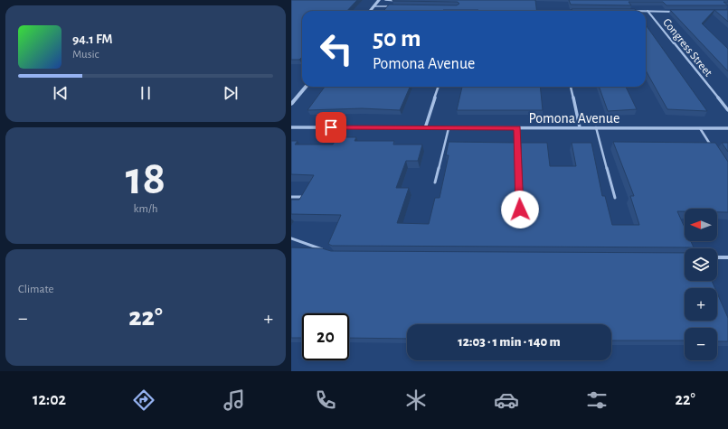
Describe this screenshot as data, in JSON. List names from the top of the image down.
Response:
{
  "streets": {
    "street": ["Congress Street", "Pomona Avenue"]
  },
  "north": "left",
  "page": {
    "turn": ["50 m", "Pomona Avenue"],
    "song": ["94.1 FM", "Music"],
    "tile": [
      ["18", "km/h"],
      "Climate"
    ],
    "map_buttons": ["+", "−"],
    "heat": ["−", "22°", "+"],
    "limit": "20",
    "trip": "12:03 · 1 min · 140 m",
    "tabs": ["12:02", "22°"]
  }
}
